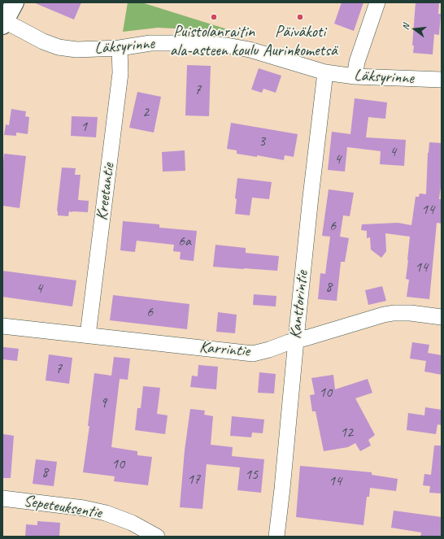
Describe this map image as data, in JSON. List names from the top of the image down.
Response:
{
  "streets": {
    "street": [
      "Läksyrinne",
      "Kreetantie",
      "Kanttorintie",
      "Karrintie",
      "Sepeteuksentie"
    ]
  },
  "crossings": [
    ["Läksyrinne", "Kreetantie"],
    ["Läksyrinne", "Kanttorintie"],
    ["Kreetantie", "Karrintie"],
    ["Kanttorintie", "Karrintie"]
  ],
  "places": ["Puistolanraitin ala-asteen koulu", "Päiväkoti Aurinkometsä"],
  "house_numbers": [
    "7",
    "2",
    "1",
    "3",
    "4",
    "4",
    "14",
    "6",
    "6a",
    "14",
    "8",
    "4",
    "6",
    "7",
    "10",
    "9",
    "12",
    "10",
    "8",
    "15",
    "17",
    "14"
  ],
  "north": "left"
}
